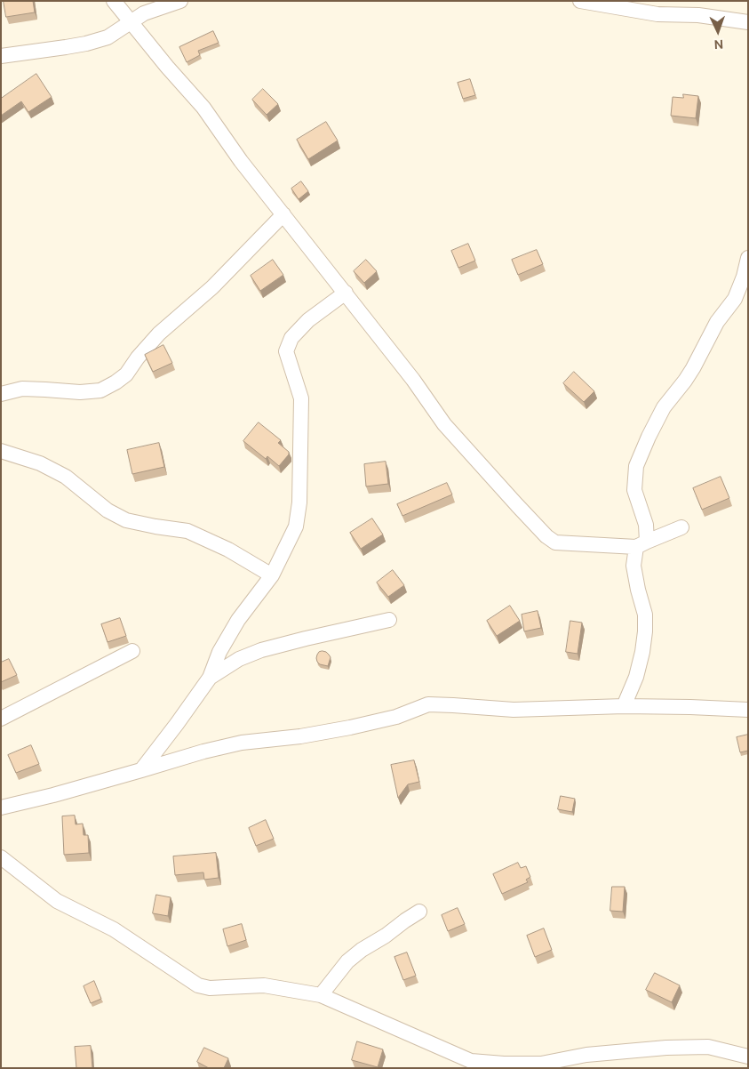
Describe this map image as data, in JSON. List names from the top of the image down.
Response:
{
  "north": "bottom"
}
